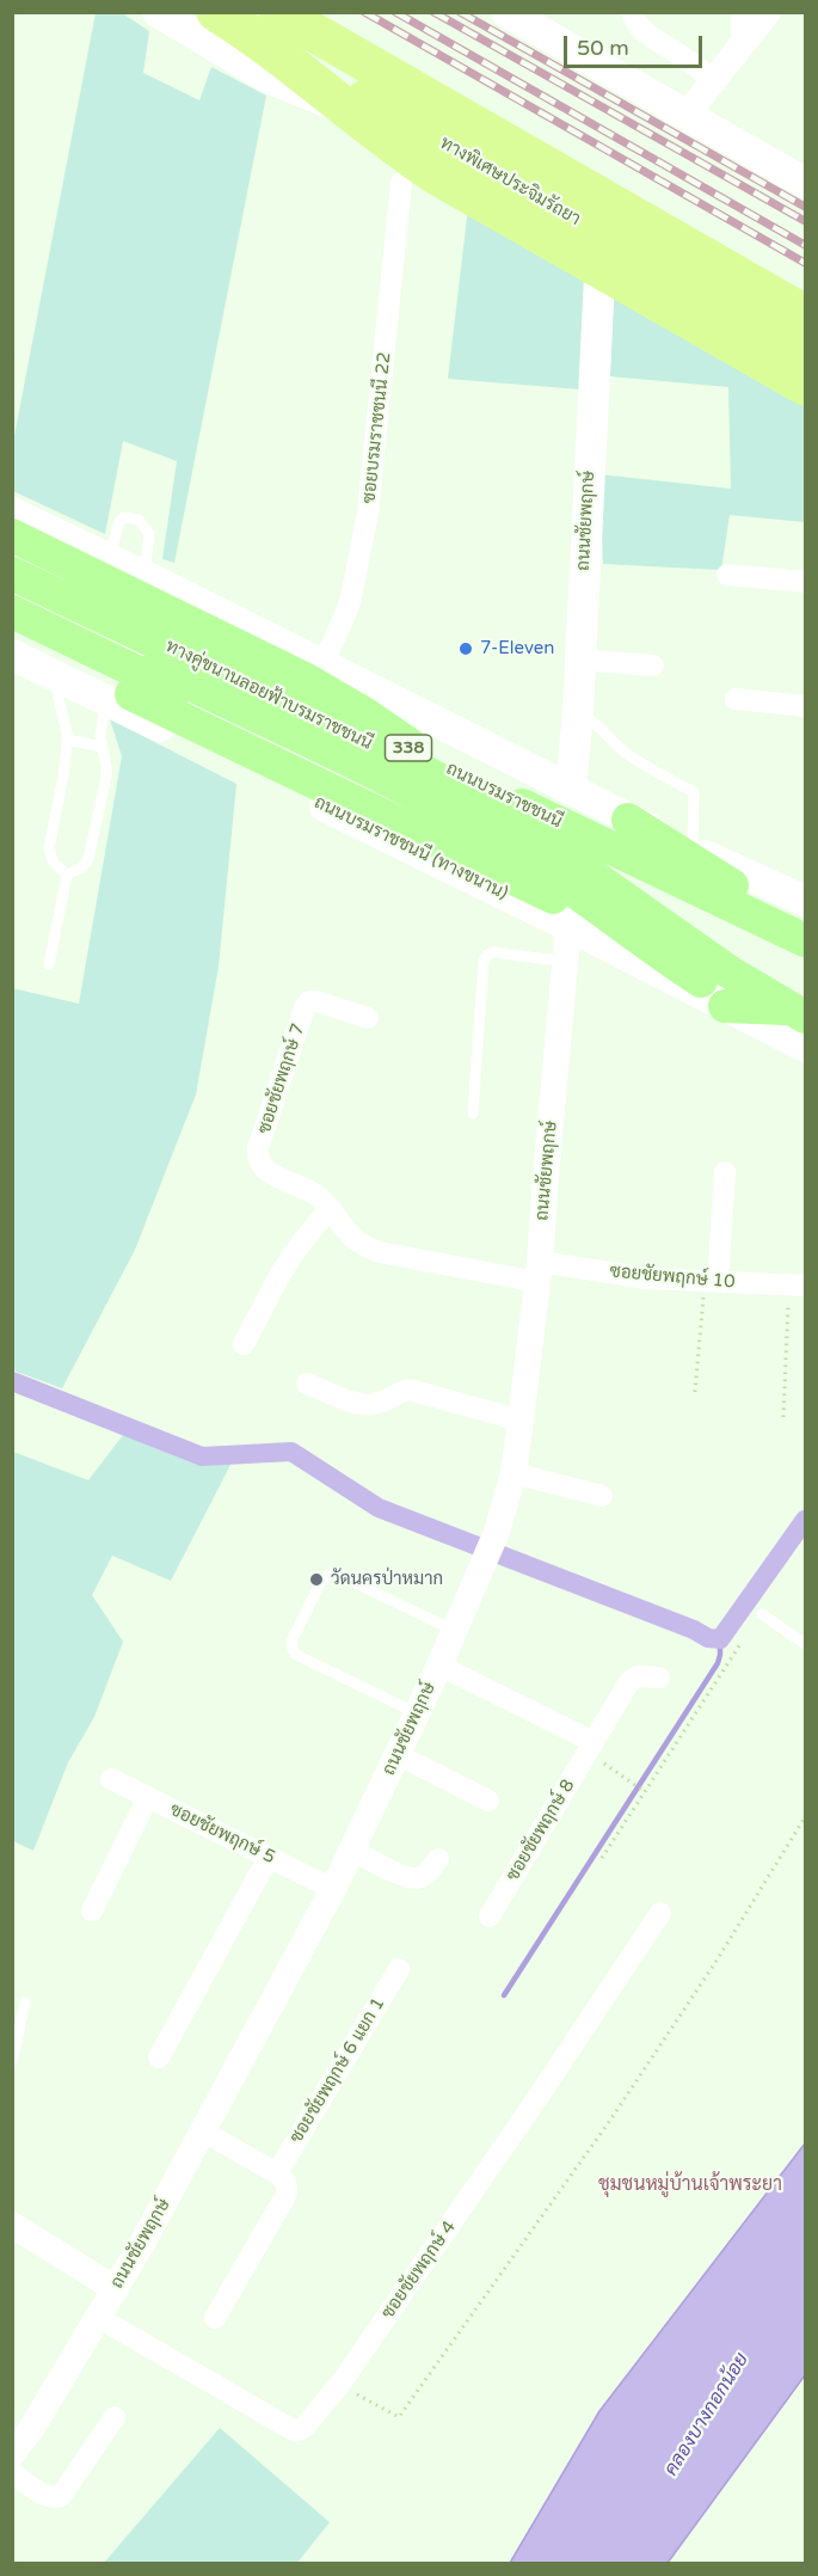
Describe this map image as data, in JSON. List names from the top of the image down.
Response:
{
  "streets": {
    "highway": ["ทางพิเศษประจิมรัถยา"],
    "main road": [
      "ถนนชัยพฤกษ์",
      "ทางคู่ขนานลอยฟ้าบรมราชชนนี",
      "338",
      "ถนนบรมราชชนนี",
      "ถนนบรมราชชนนี (ทางขนาน)"
    ],
    "street": [
      "ซอยบรมราชชนนี 22",
      "ซอยชัยพฤกษ์ 7",
      "ซอยชัยพฤกษ์ 10",
      "ซอยชัยพฤกษ์ 8",
      "ซอยชัยพฤกษ์ 5",
      "ซอยชัยพฤกษ์ 6 แยก 1",
      "ซอยชัยพฤกษ์ 4"
    ]
  },
  "crossings": [
    ["ซอยบรมราชชนนี 22", "338"],
    ["ถนนชัยพฤกษ์", "338"],
    ["ถนนชัยพฤกษ์", "ถนนบรมราชชนนี (ทางขนาน)"],
    ["ถนนชัยพฤกษ์", "ซอยชัยพฤกษ์ 7"],
    ["ถนนชัยพฤกษ์", "ซอยชัยพฤกษ์ 10"],
    ["ถนนชัยพฤกษ์", "ซอยชัยพฤกษ์ 5"],
    ["ถนนชัยพฤกษ์", "ซอยชัยพฤกษ์ 4"],
    ["ทางคู่ขนานลอยฟ้าบรมราชชนนี", "338"],
    ["ทางคู่ขนานลอยฟ้าบรมราชชนนี", "ถนนบรมราชชนนี (ทางขนาน)"],
    ["ซอยชัยพฤกษ์ 7", "ซอยชัยพฤกษ์ 10"]
  ],
  "districts": ["ชุมชนหมู่บ้านเจ้าพระยา"],
  "water": ["คลองบางกอกน้อย"],
  "places": ["7-Eleven", "วัดนครป่าหมาก"],
  "scale_bar": "50 m"
}
